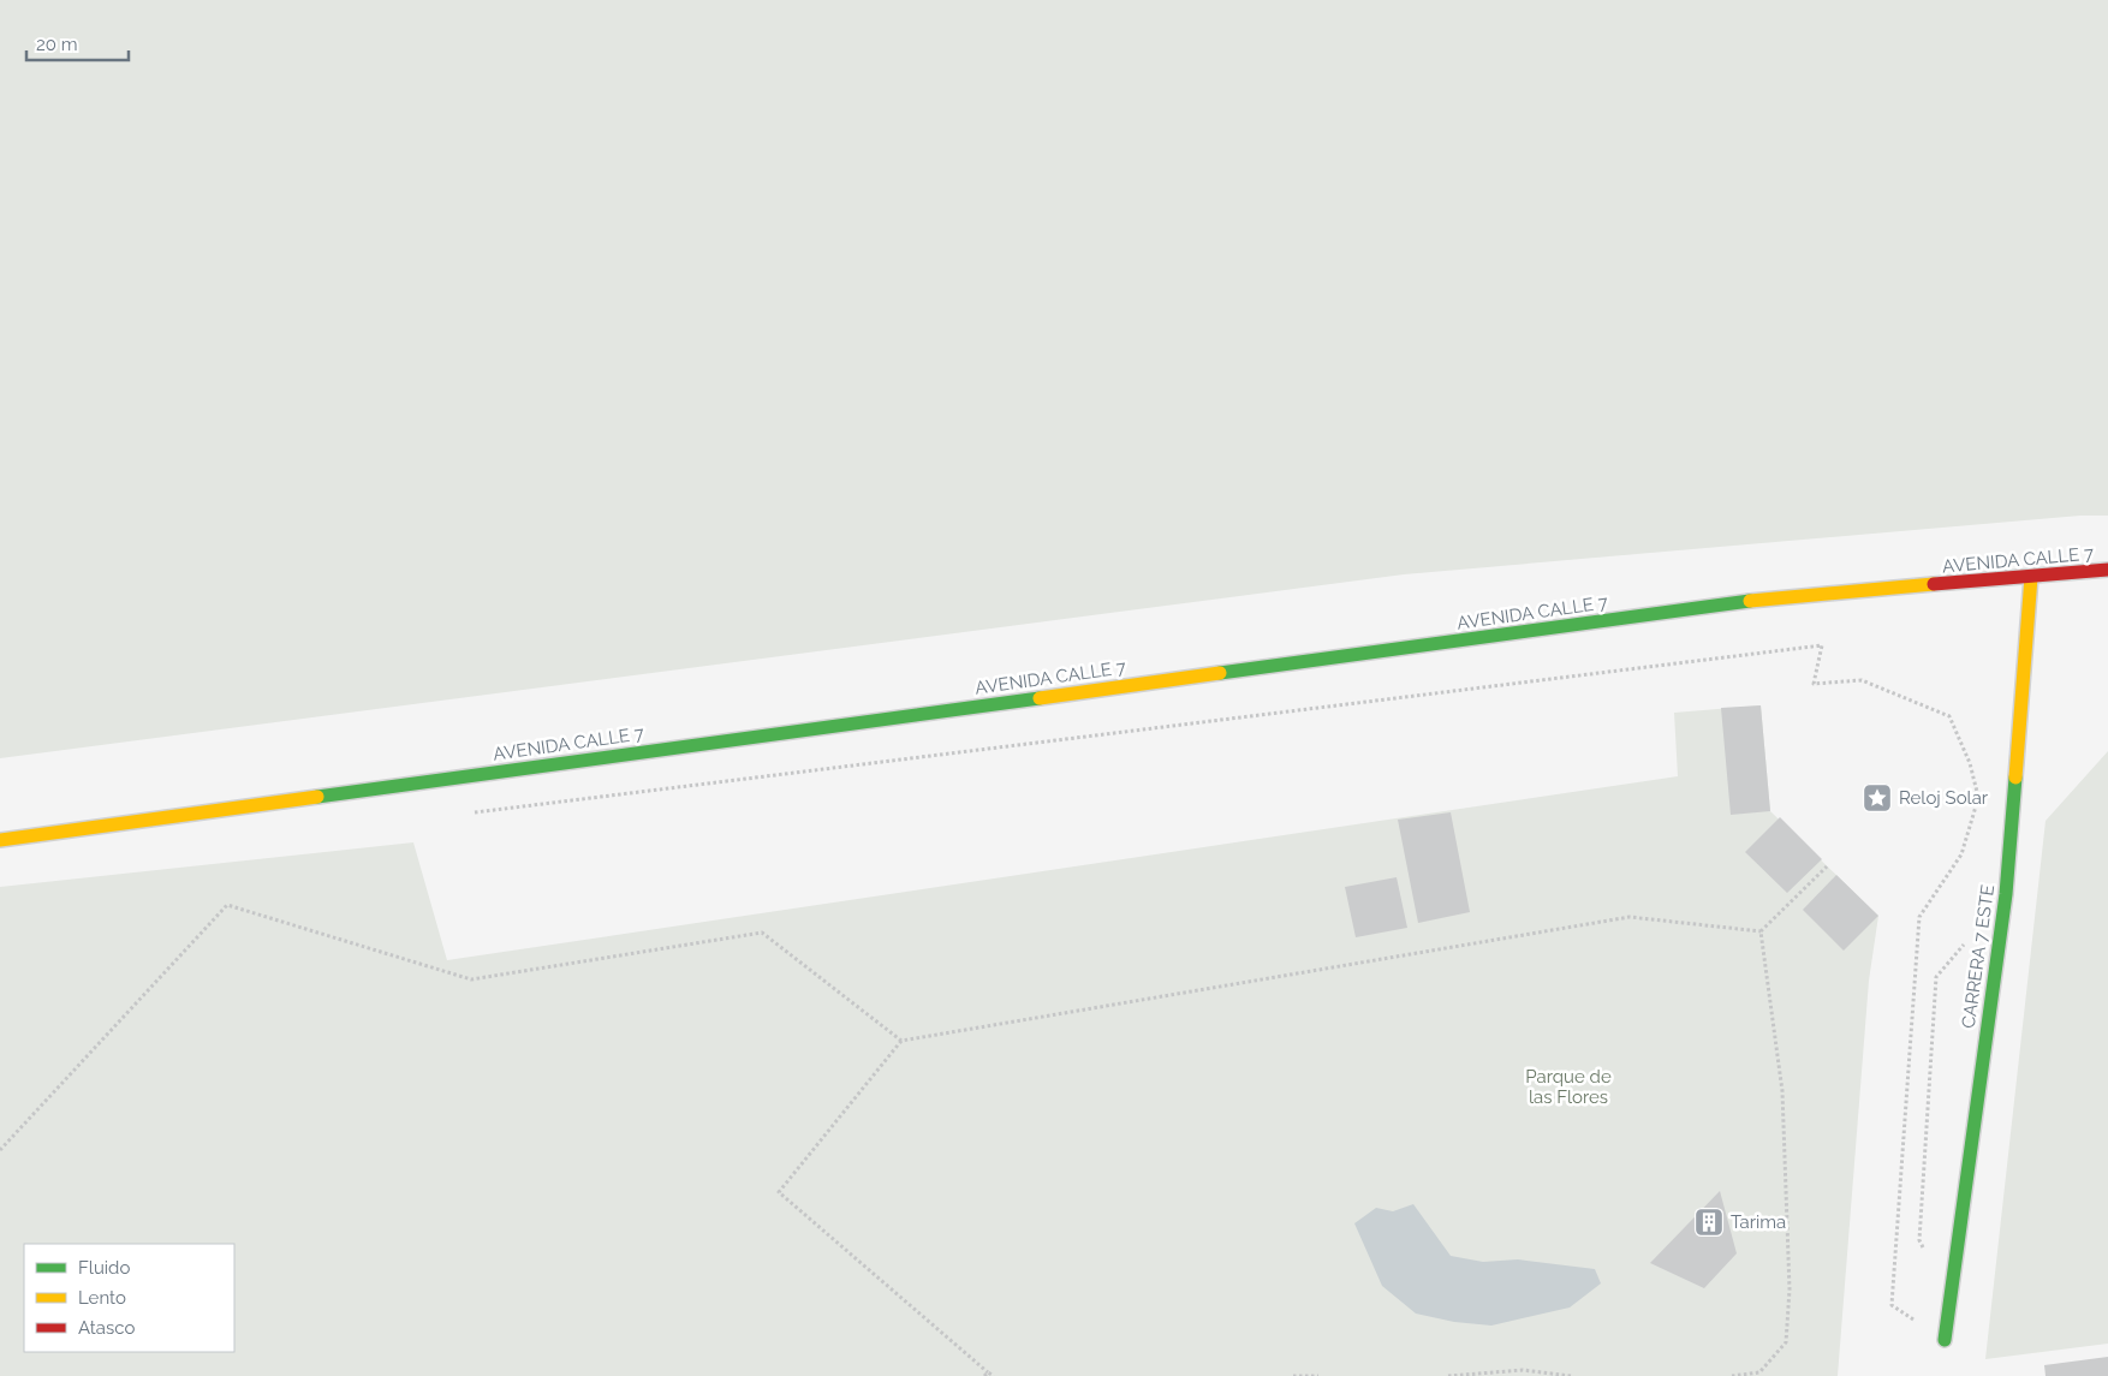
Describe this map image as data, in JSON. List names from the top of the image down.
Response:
{
  "streets": {
    "main road": ["AVENIDA CALLE 7", "CARRERA 7 ESTE"]
  },
  "crossings": [
    ["AVENIDA CALLE 7", "CARRERA 7 ESTE"]
  ],
  "parks": ["Parque de las Flores"],
  "places": {
    "place": ["Reloj Solar"],
    "building": ["Tarima"]
  },
  "legend": ["Fluido", "Lento", "Atasco"],
  "scale_bar": "20 m"
}
